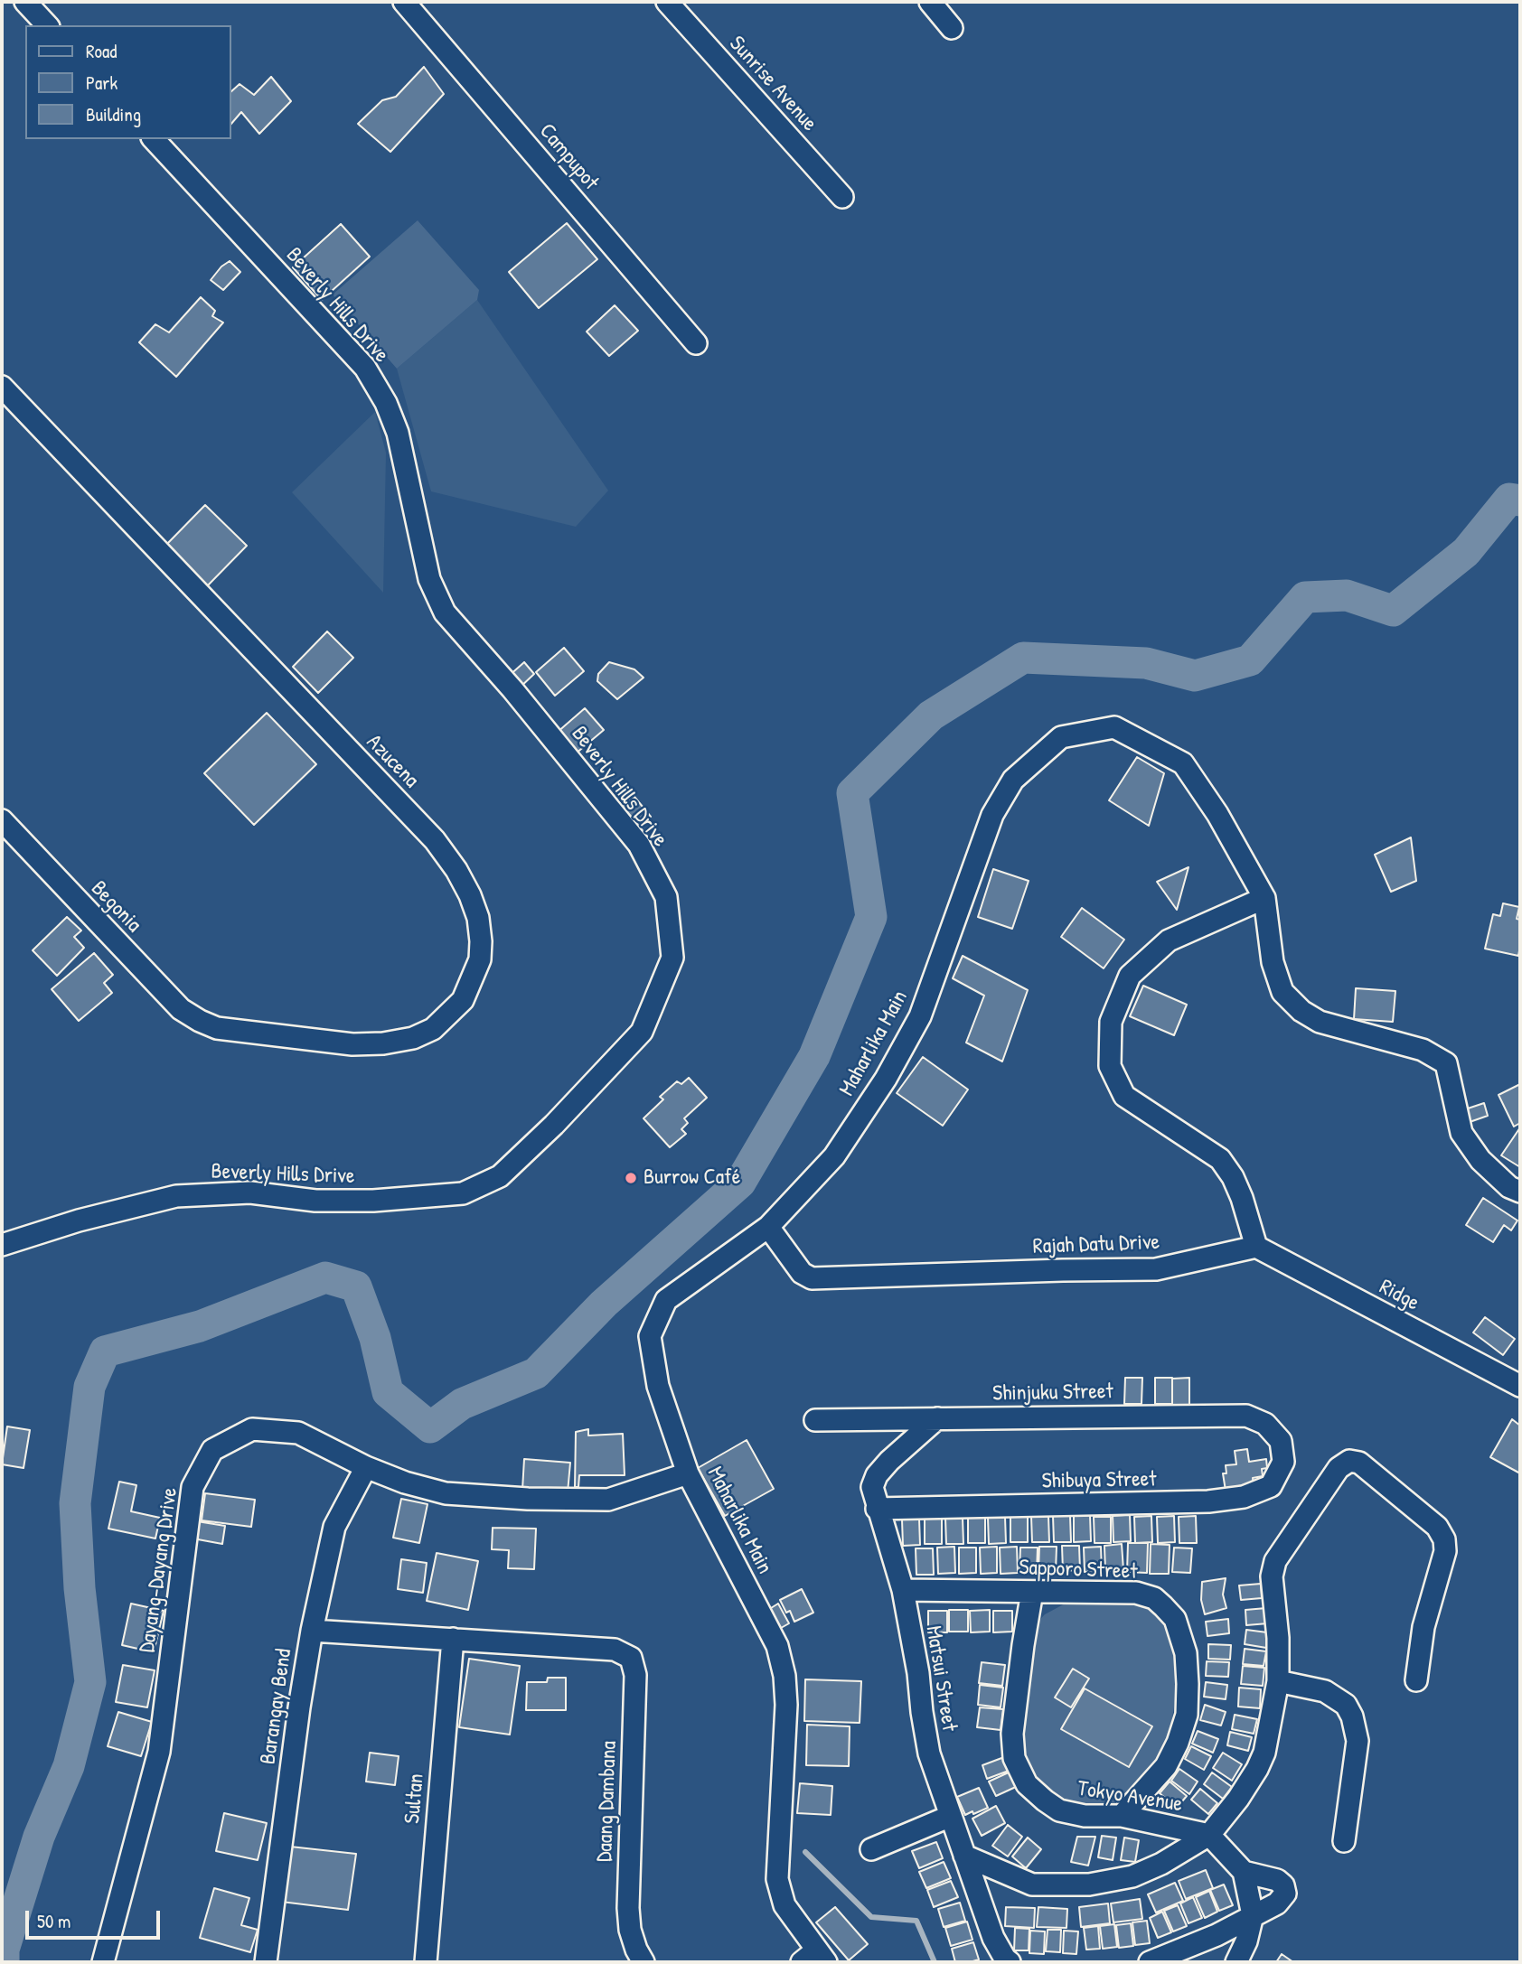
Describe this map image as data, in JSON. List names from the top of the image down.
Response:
{
  "streets": {
    "street": [
      "Sunrise Avenue",
      "Campupot",
      "Beverly Hills Drive",
      "Azucena",
      "Begonia",
      "Maharlika Main",
      "Rajah Datu Drive",
      "Ridge",
      "Shinjuku Street",
      "Shibuya Street",
      "Dayang-Dayang Drive",
      "Sapporo Street",
      "Matsui Street",
      "Barangay Bend",
      "Tokyo Avenue",
      "Sultan",
      "Daang Dambana"
    ]
  },
  "crossings": [
    ["Azucena", "Begonia"],
    ["Maharlika Main", "Rajah Datu Drive"],
    ["Maharlika Main", "Dayang-Dayang Drive"],
    ["Rajah Datu Drive", "Ridge"],
    ["Shinjuku Street", "Shibuya Street"],
    ["Shinjuku Street", "Matsui Street"],
    ["Shibuya Street", "Matsui Street"],
    ["Dayang-Dayang Drive", "Barangay Bend"],
    ["Sapporo Street", "Matsui Street"],
    ["Sapporo Street", "Tokyo Avenue"],
    ["Sultan", "Daang Dambana"]
  ],
  "places": ["Burrow Café"],
  "legend": ["Road", "Park", "Building"],
  "scale_bar": "50 m"
}
